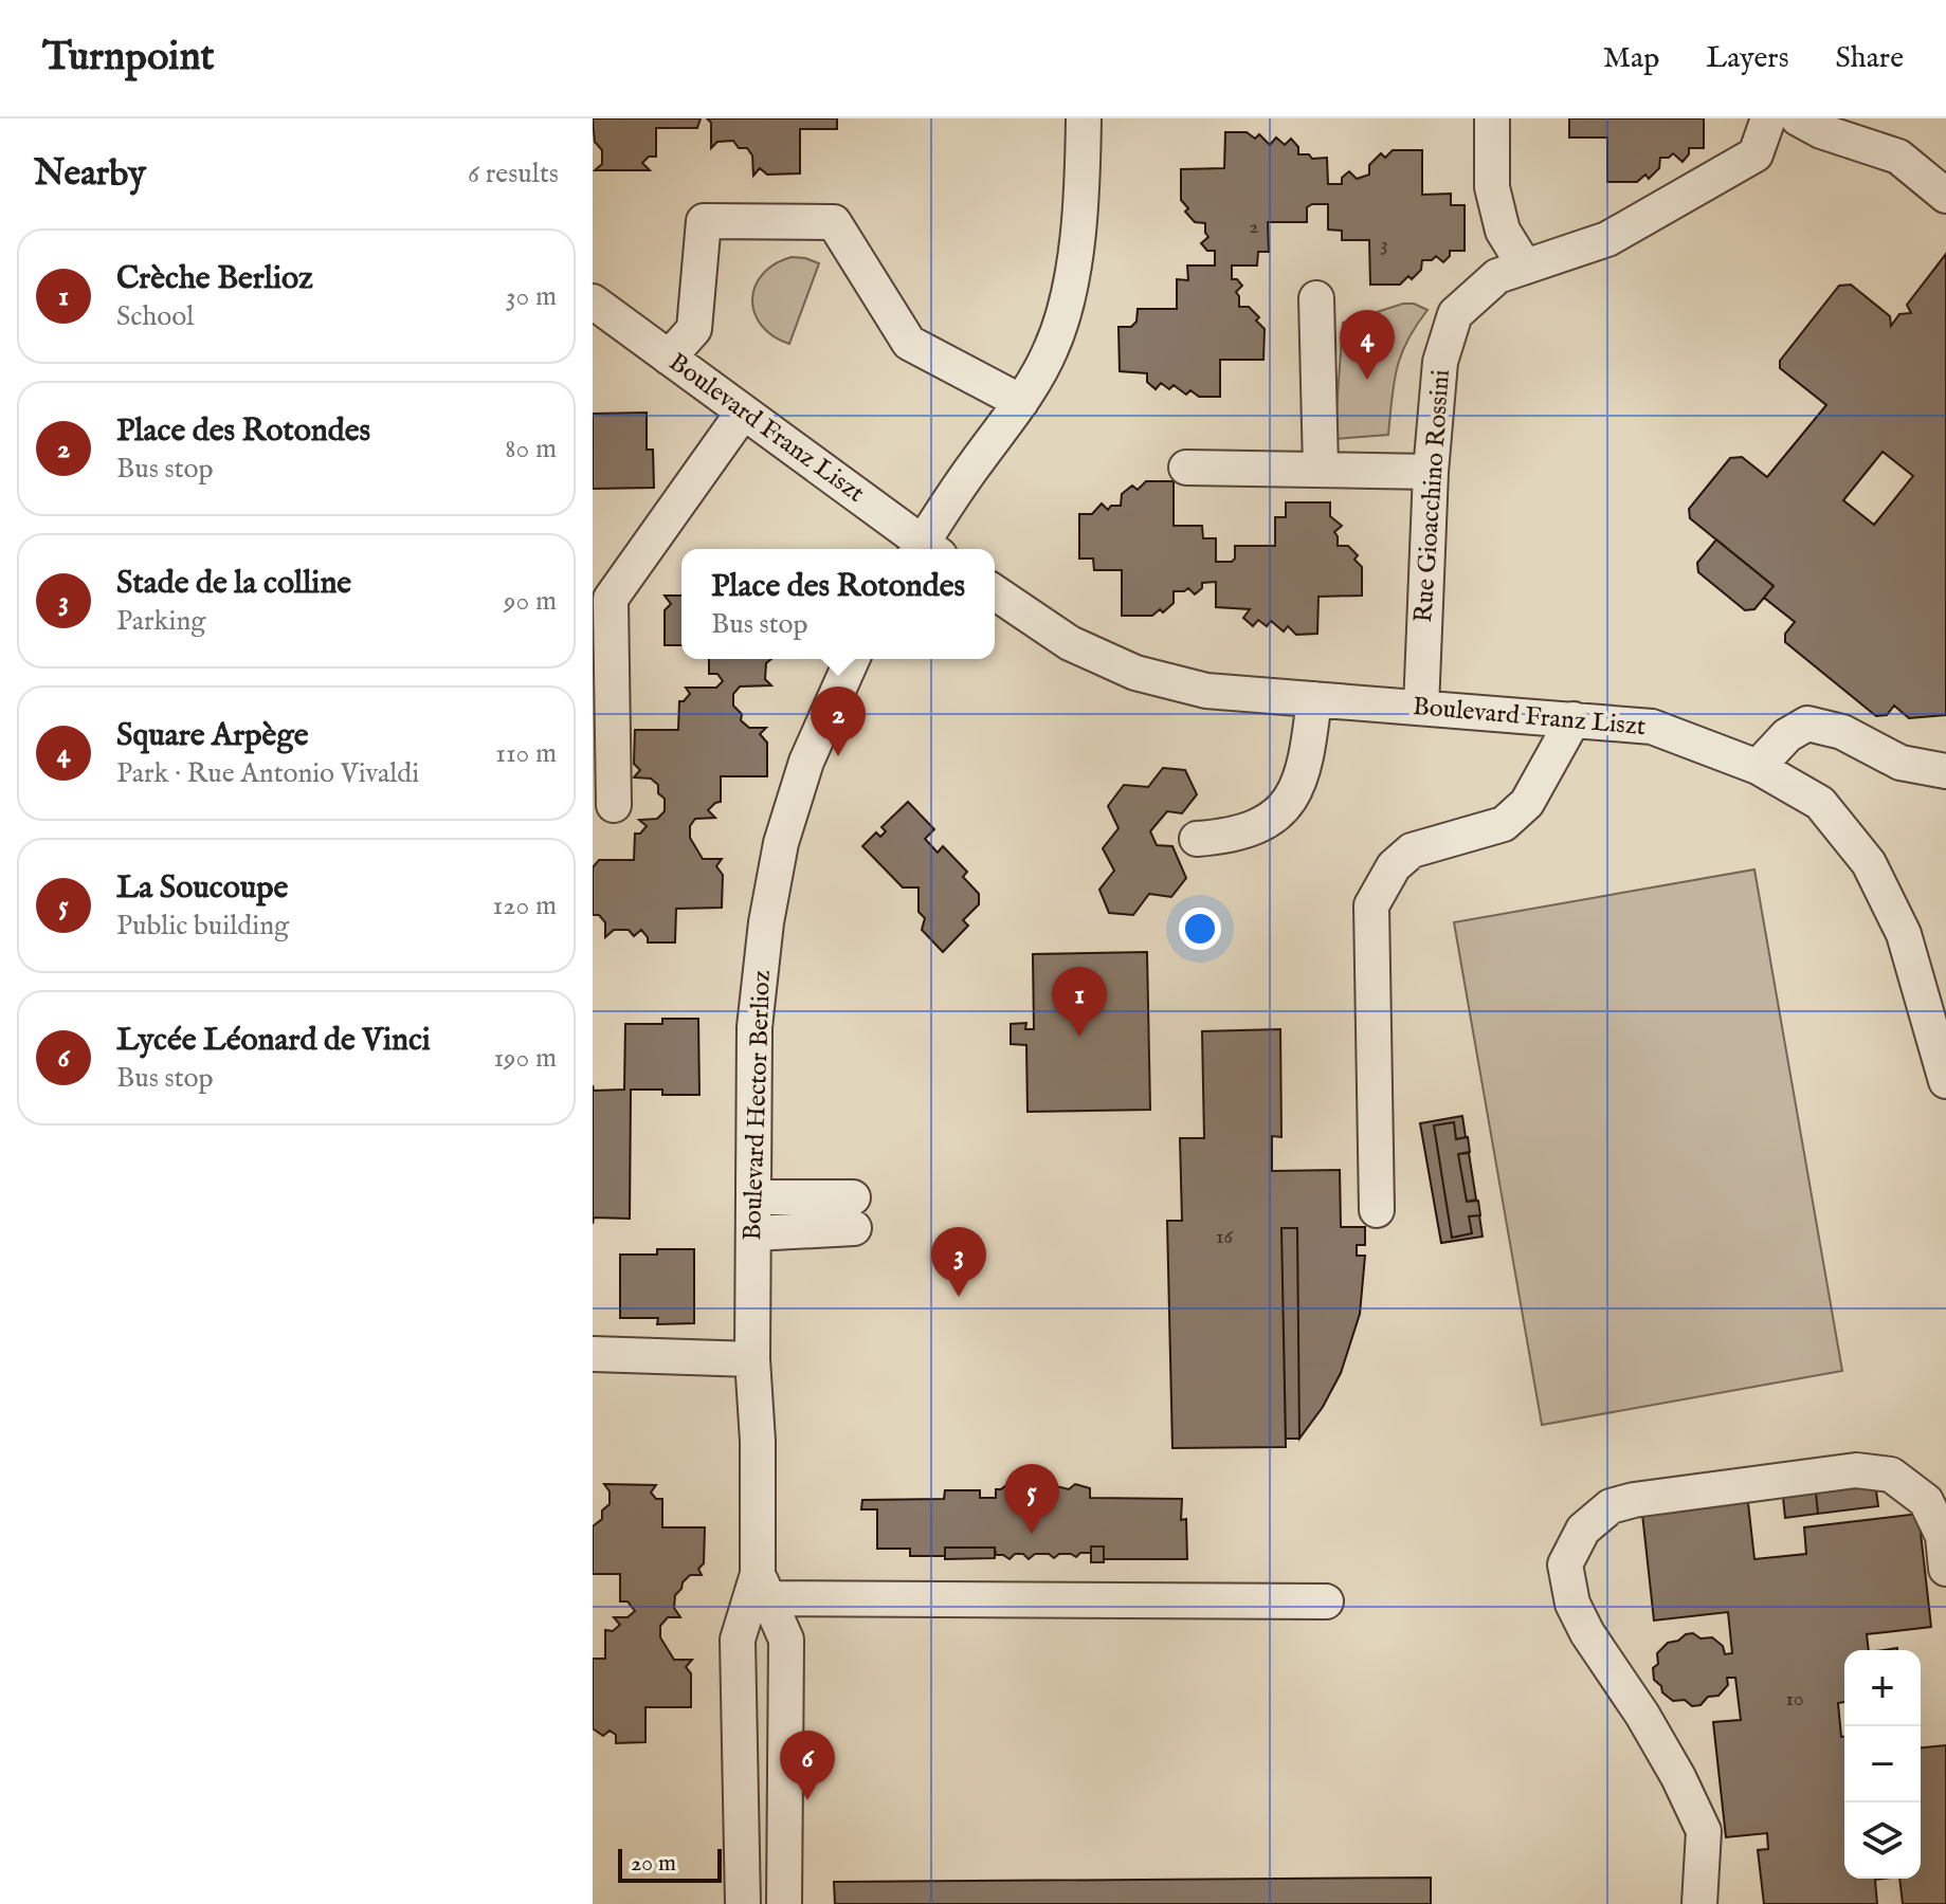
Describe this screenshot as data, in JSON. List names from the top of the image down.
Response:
{
  "streets": {
    "street": ["Boulevard Franz Liszt", "Rue Gioacchino Rossini", "Boulevard Hector Berlioz"]
  },
  "crossings": [
    ["Boulevard Franz Liszt", "Rue Gioacchino Rossini"]
  ],
  "house_numbers": [
    "2",
    "3",
    "16",
    "10"
  ],
  "scale_bar": "20 m",
  "page": {
    "header": "Turnpoint",
    "nav": ["Map", "Layers", "Share"],
    "heading": ["Nearby", "6 results"],
    "list": [
      {
        "mark": "1",
        "name": "Crèche Berlioz",
        "note": "School",
        "value": "30 m"
      },
      {
        "mark": "2",
        "name": "Place des Rotondes",
        "note": "Bus stop",
        "value": "80 m"
      },
      {
        "mark": "3",
        "name": "Stade de la colline",
        "note": "Parking",
        "value": "90 m"
      },
      {
        "mark": "4",
        "name": "Square Arpège",
        "note": "Park · Rue Antonio Vivaldi",
        "value": "110 m"
      },
      {
        "mark": "5",
        "name": "La Soucoupe",
        "note": "Public building",
        "value": "120 m"
      },
      {
        "mark": "6",
        "name": "Lycée Léonard de Vinci",
        "note": "Bus stop",
        "value": "190 m"
      }
    ],
    "pins": [
      "4",
      "2",
      "1",
      "3",
      "5",
      "6"
    ],
    "popup": ["Place des Rotondes", "Bus stop"],
    "map_buttons": ["+", "−"],
    "scale": "20 m"
  }
}
